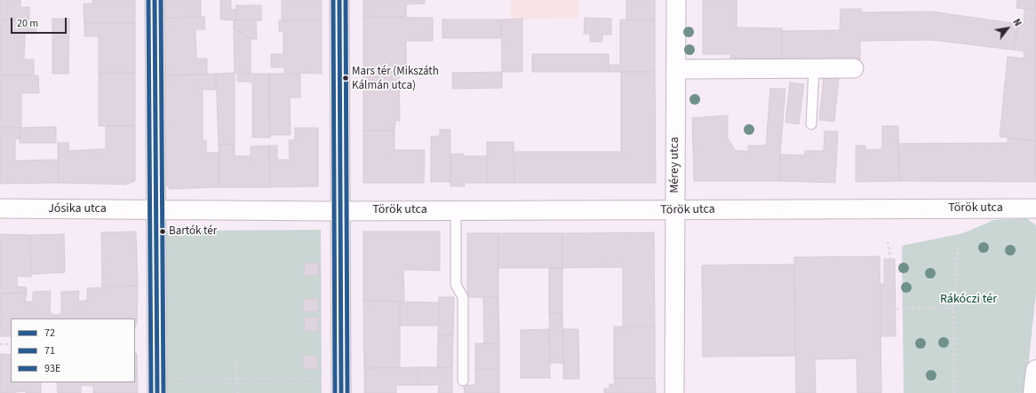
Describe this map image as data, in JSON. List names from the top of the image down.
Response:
{
  "streets": {
    "street": ["Mérey utca", "Török utca", "Jósika utca"]
  },
  "crossings": [
    ["Mérey utca", "Török utca"]
  ],
  "parks": ["Rákóczi tér"],
  "places": ["Mars tér (Mikszáth Kálmán utca)", "Bartók tér"],
  "lines": ["transit line 72", "transit line 71", "transit line 93E"],
  "legend": ["72", "71", "93E"],
  "scale_bar": "20 m",
  "north": "top right"
}
